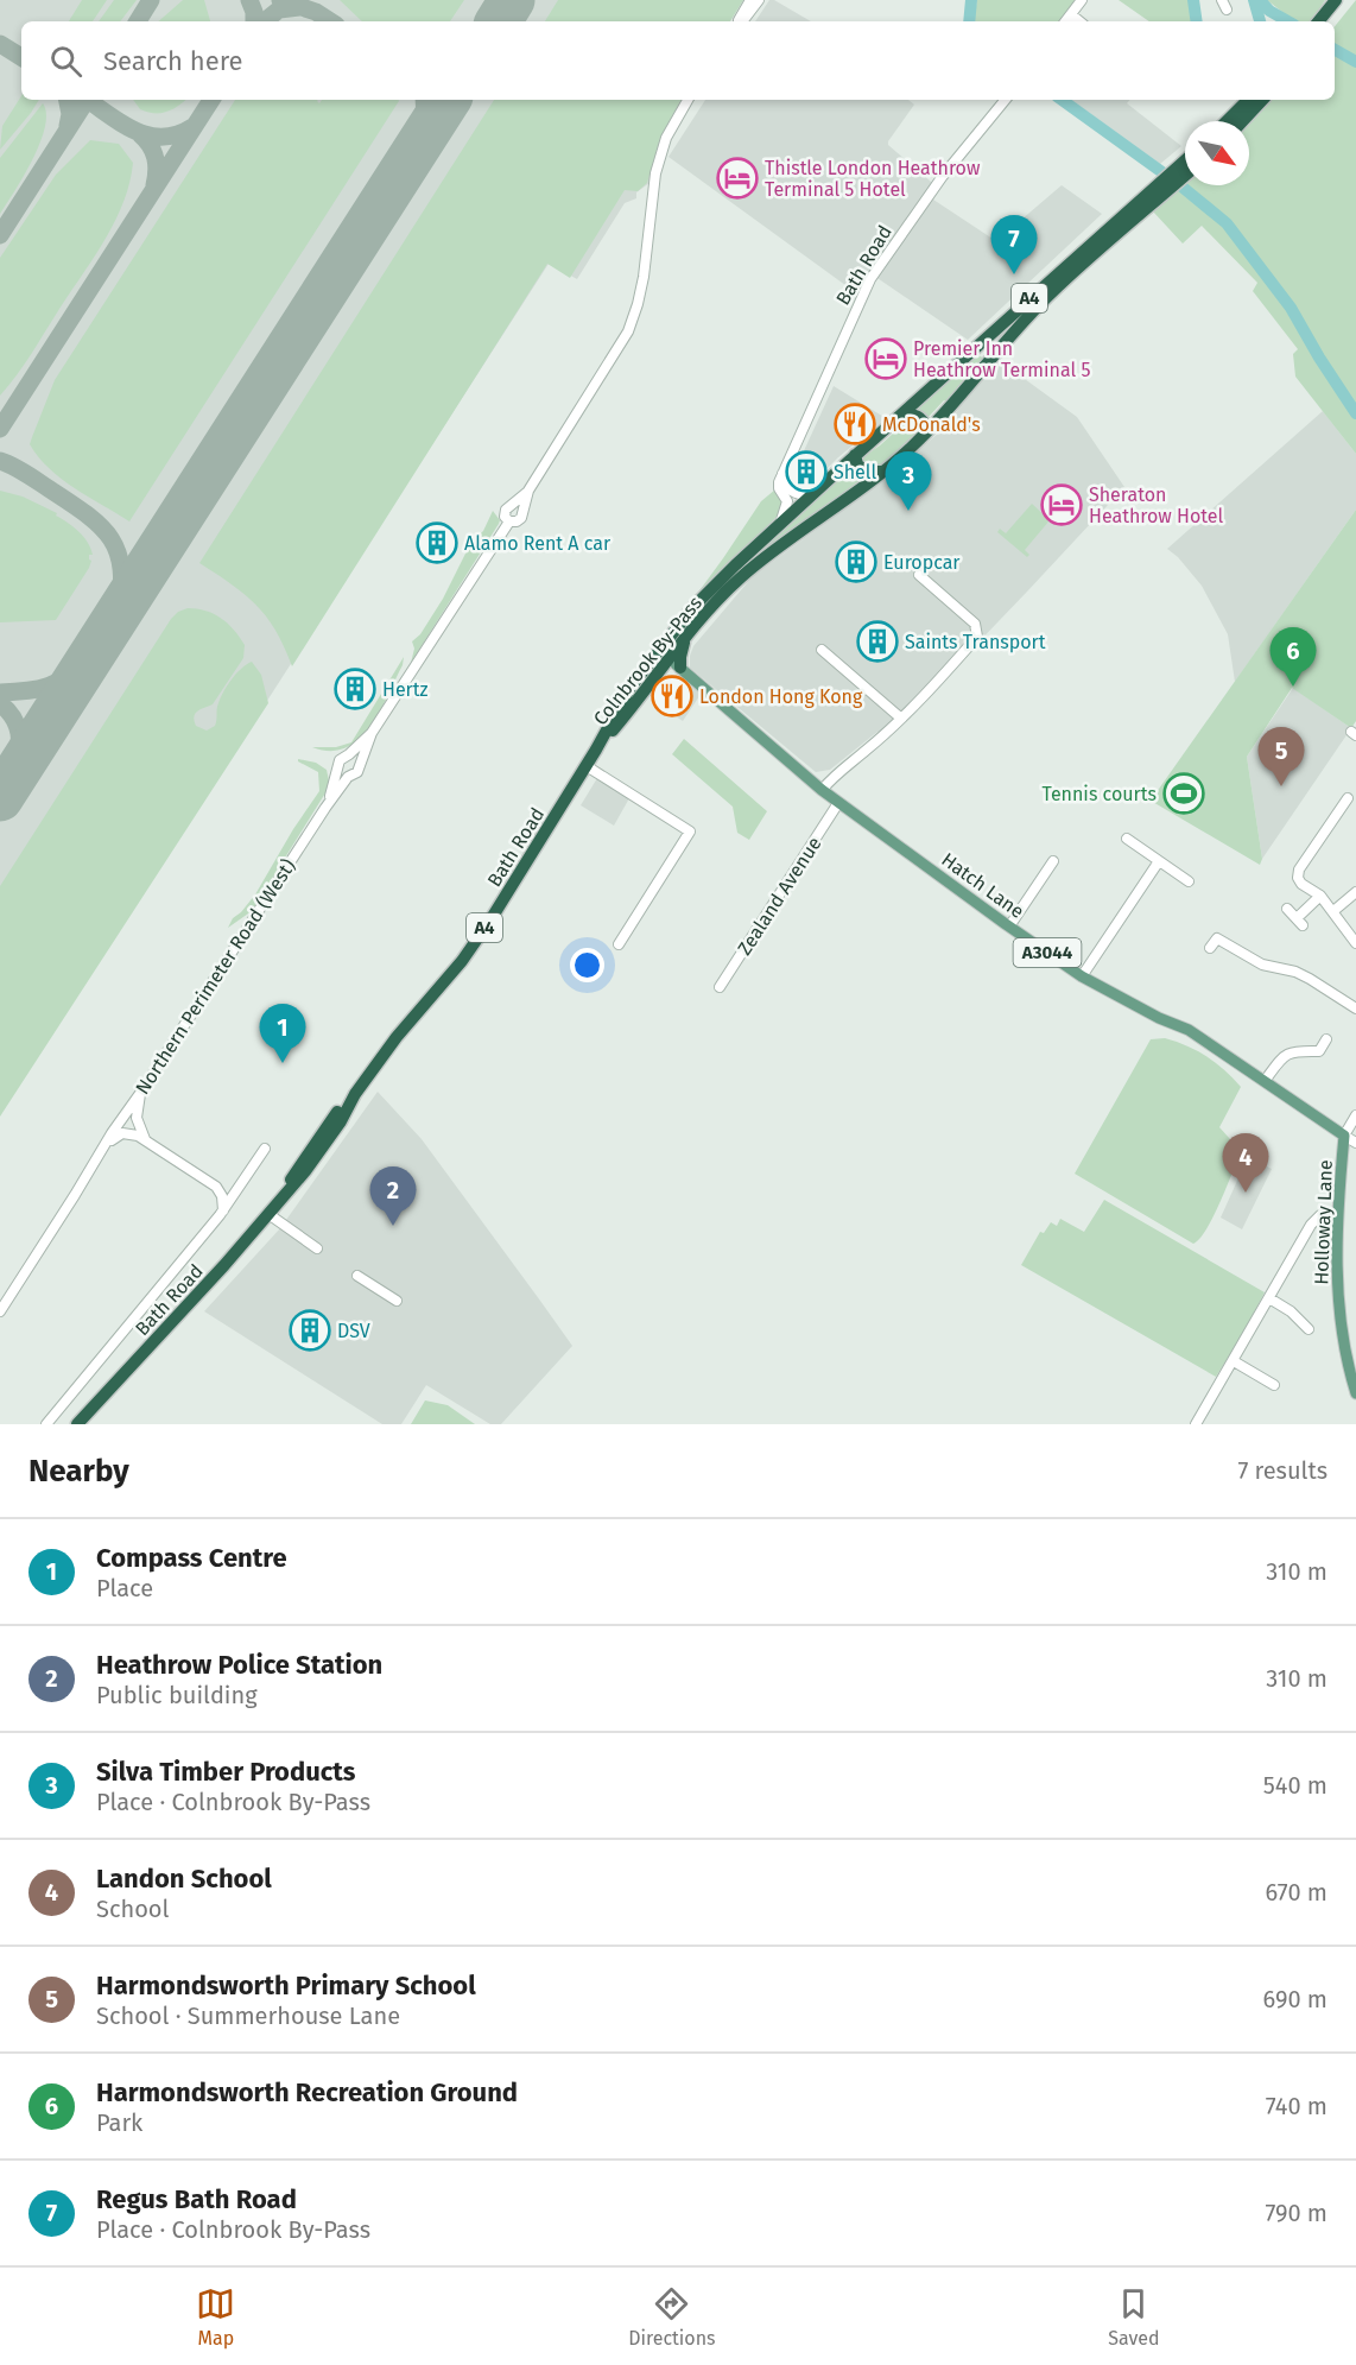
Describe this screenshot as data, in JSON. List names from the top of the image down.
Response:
{
  "streets": {
    "highway": ["Bath Road", "A4", "Colnbrook By-Pass"],
    "main road": ["Hatch Lane", "A3044", "Holloway Lane"],
    "street": ["Zealand Avenue", "Northern Perimeter Road (West)"]
  },
  "crossings": [
    ["Bath Road", "Colnbrook By-Pass"],
    ["Colnbrook By-Pass", "Hatch Lane"],
    ["Hatch Lane", "Zealand Avenue"],
    ["Hatch Lane", "Holloway Lane"]
  ],
  "places": {
    "hotel": ["Thistle London Heathrow Terminal 5 Hotel", "Premier Inn Heathrow Terminal 5", "Sheraton Heathrow Hotel"],
    "restaurant": ["McDonald's", "London Hong Kong"],
    "building": [
      "Shell",
      "Alamo Rent A car",
      "Europcar",
      "Saints Transport",
      "Hertz",
      "DSV"
    ],
    "sports": ["Tennis courts"]
  },
  "north": "bottom right",
  "page": {
    "search": "Search here",
    "pins": [
      "7",
      "3",
      "6",
      "5",
      "1",
      "4",
      "2"
    ],
    "heading": ["Nearby", "7 results"],
    "list": [
      {
        "mark": "1",
        "name": "Compass Centre",
        "note": "Place",
        "value": "310 m"
      },
      {
        "mark": "2",
        "name": "Heathrow Police Station",
        "note": "Public building",
        "value": "310 m"
      },
      {
        "mark": "3",
        "name": "Silva Timber Products",
        "note": "Place · Colnbrook By-Pass",
        "value": "540 m"
      },
      {
        "mark": "4",
        "name": "Landon School",
        "note": "School",
        "value": "670 m"
      },
      {
        "mark": "5",
        "name": "Harmondsworth Primary School",
        "note": "School · Summerhouse Lane",
        "value": "690 m"
      },
      {
        "mark": "6",
        "name": "Harmondsworth Recreation Ground",
        "note": "Park",
        "value": "740 m"
      },
      {
        "mark": "7",
        "name": "Regus Bath Road",
        "note": "Place · Colnbrook By-Pass",
        "value": "790 m"
      }
    ],
    "nav": ["Map", "Directions", "Saved"]
  }
}
